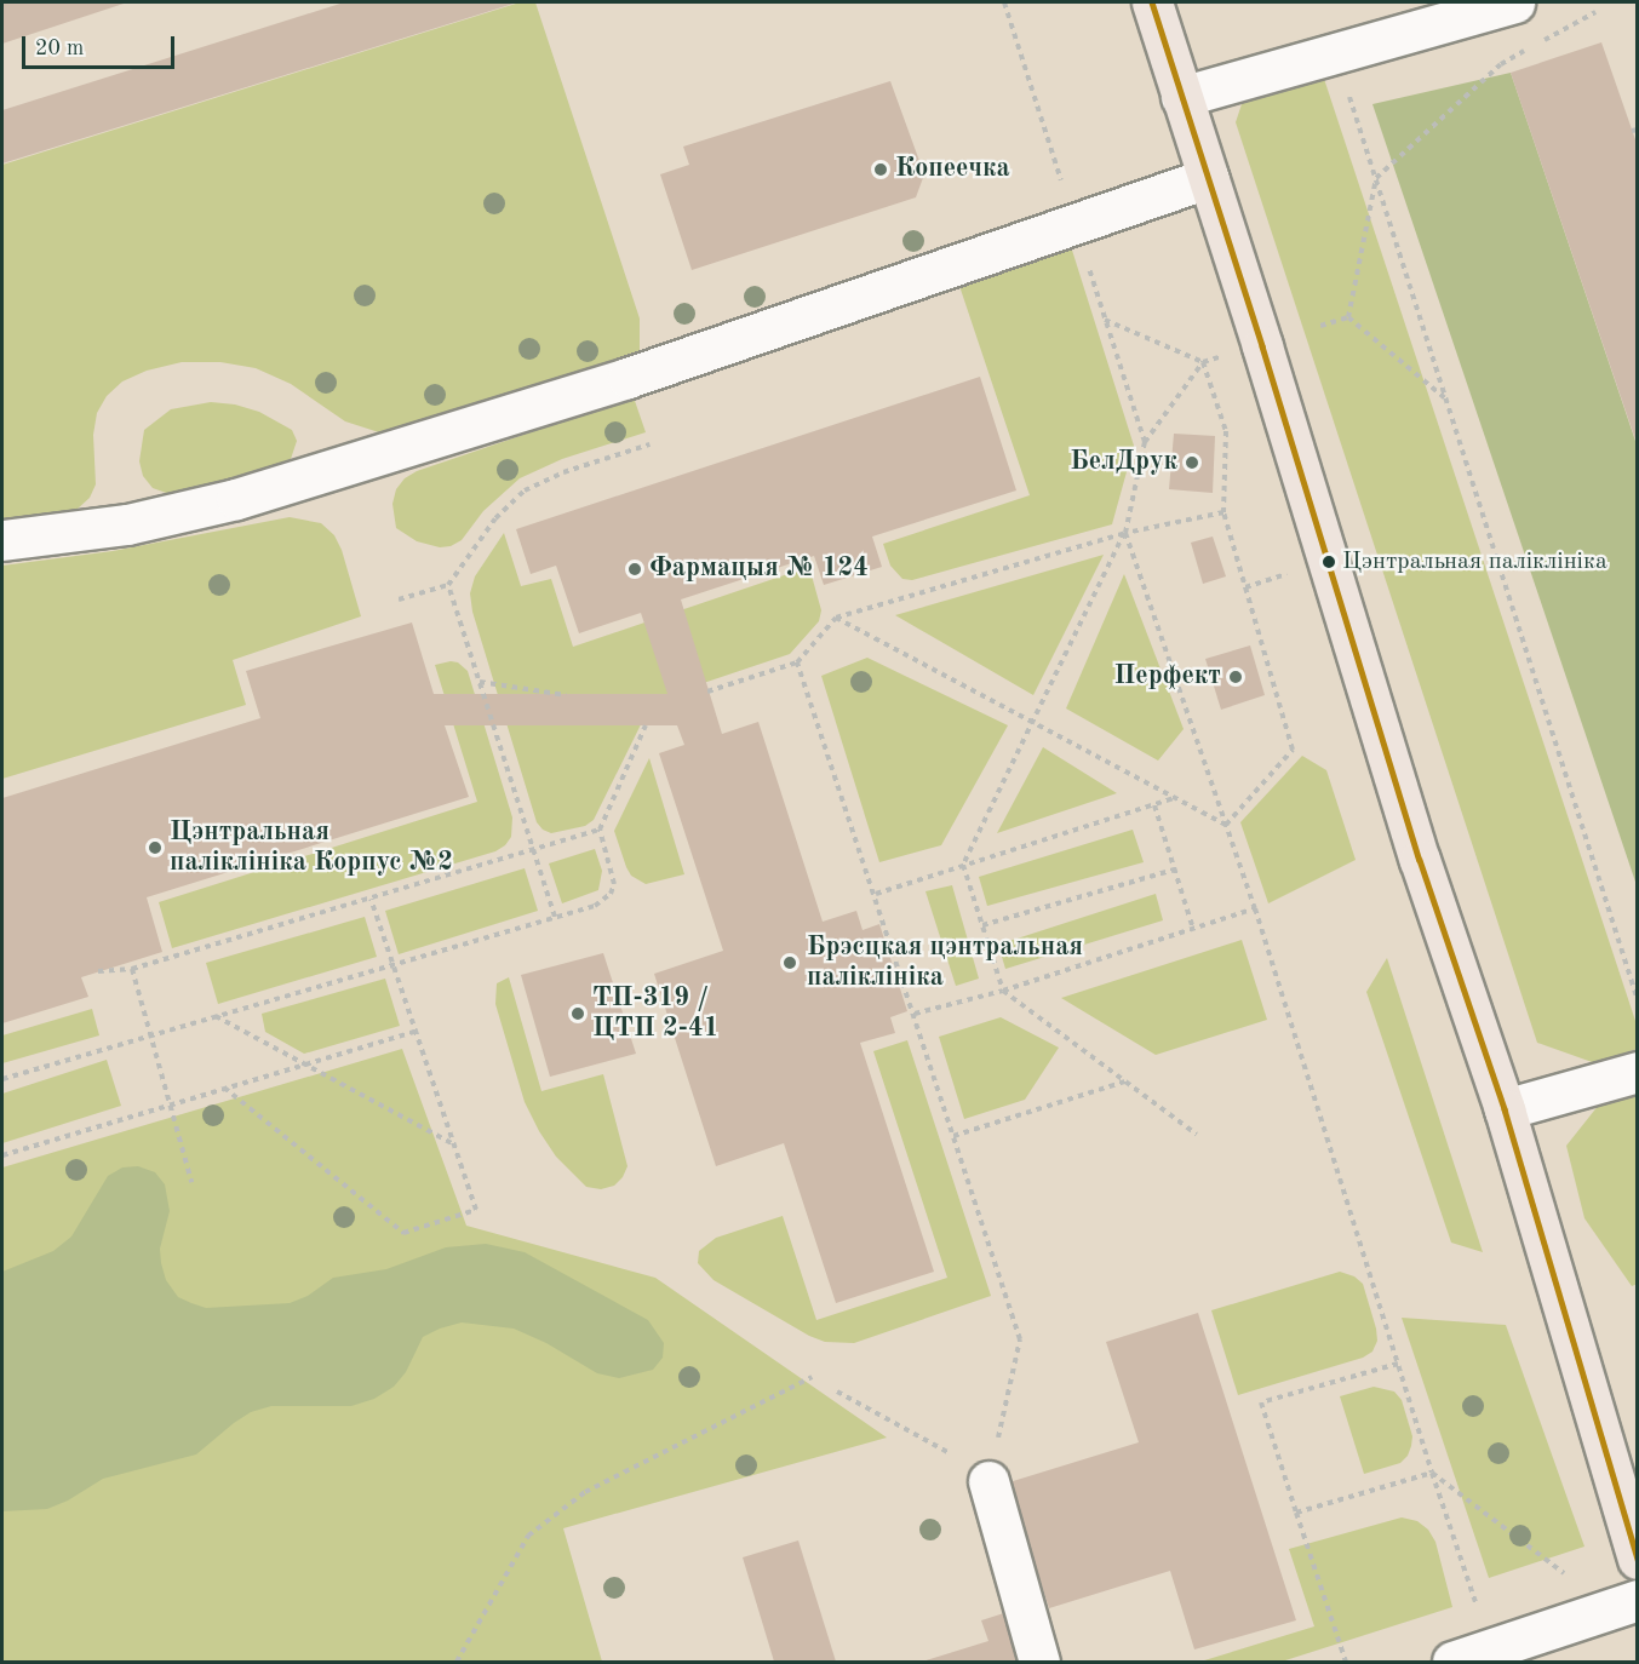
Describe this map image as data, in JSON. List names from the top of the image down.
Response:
{
  "places": [
    "Копеечка",
    "БелДрук",
    "Цэнтральная паліклініка",
    "Фармацыя № 124",
    "Перфект",
    "Цэнтральная паліклініка Корпус №2",
    "Брэсцкая цэнтральная паліклініка",
    "ТП-319 / ЦТП 2-41"
  ],
  "scale_bar": "20 m"
}
